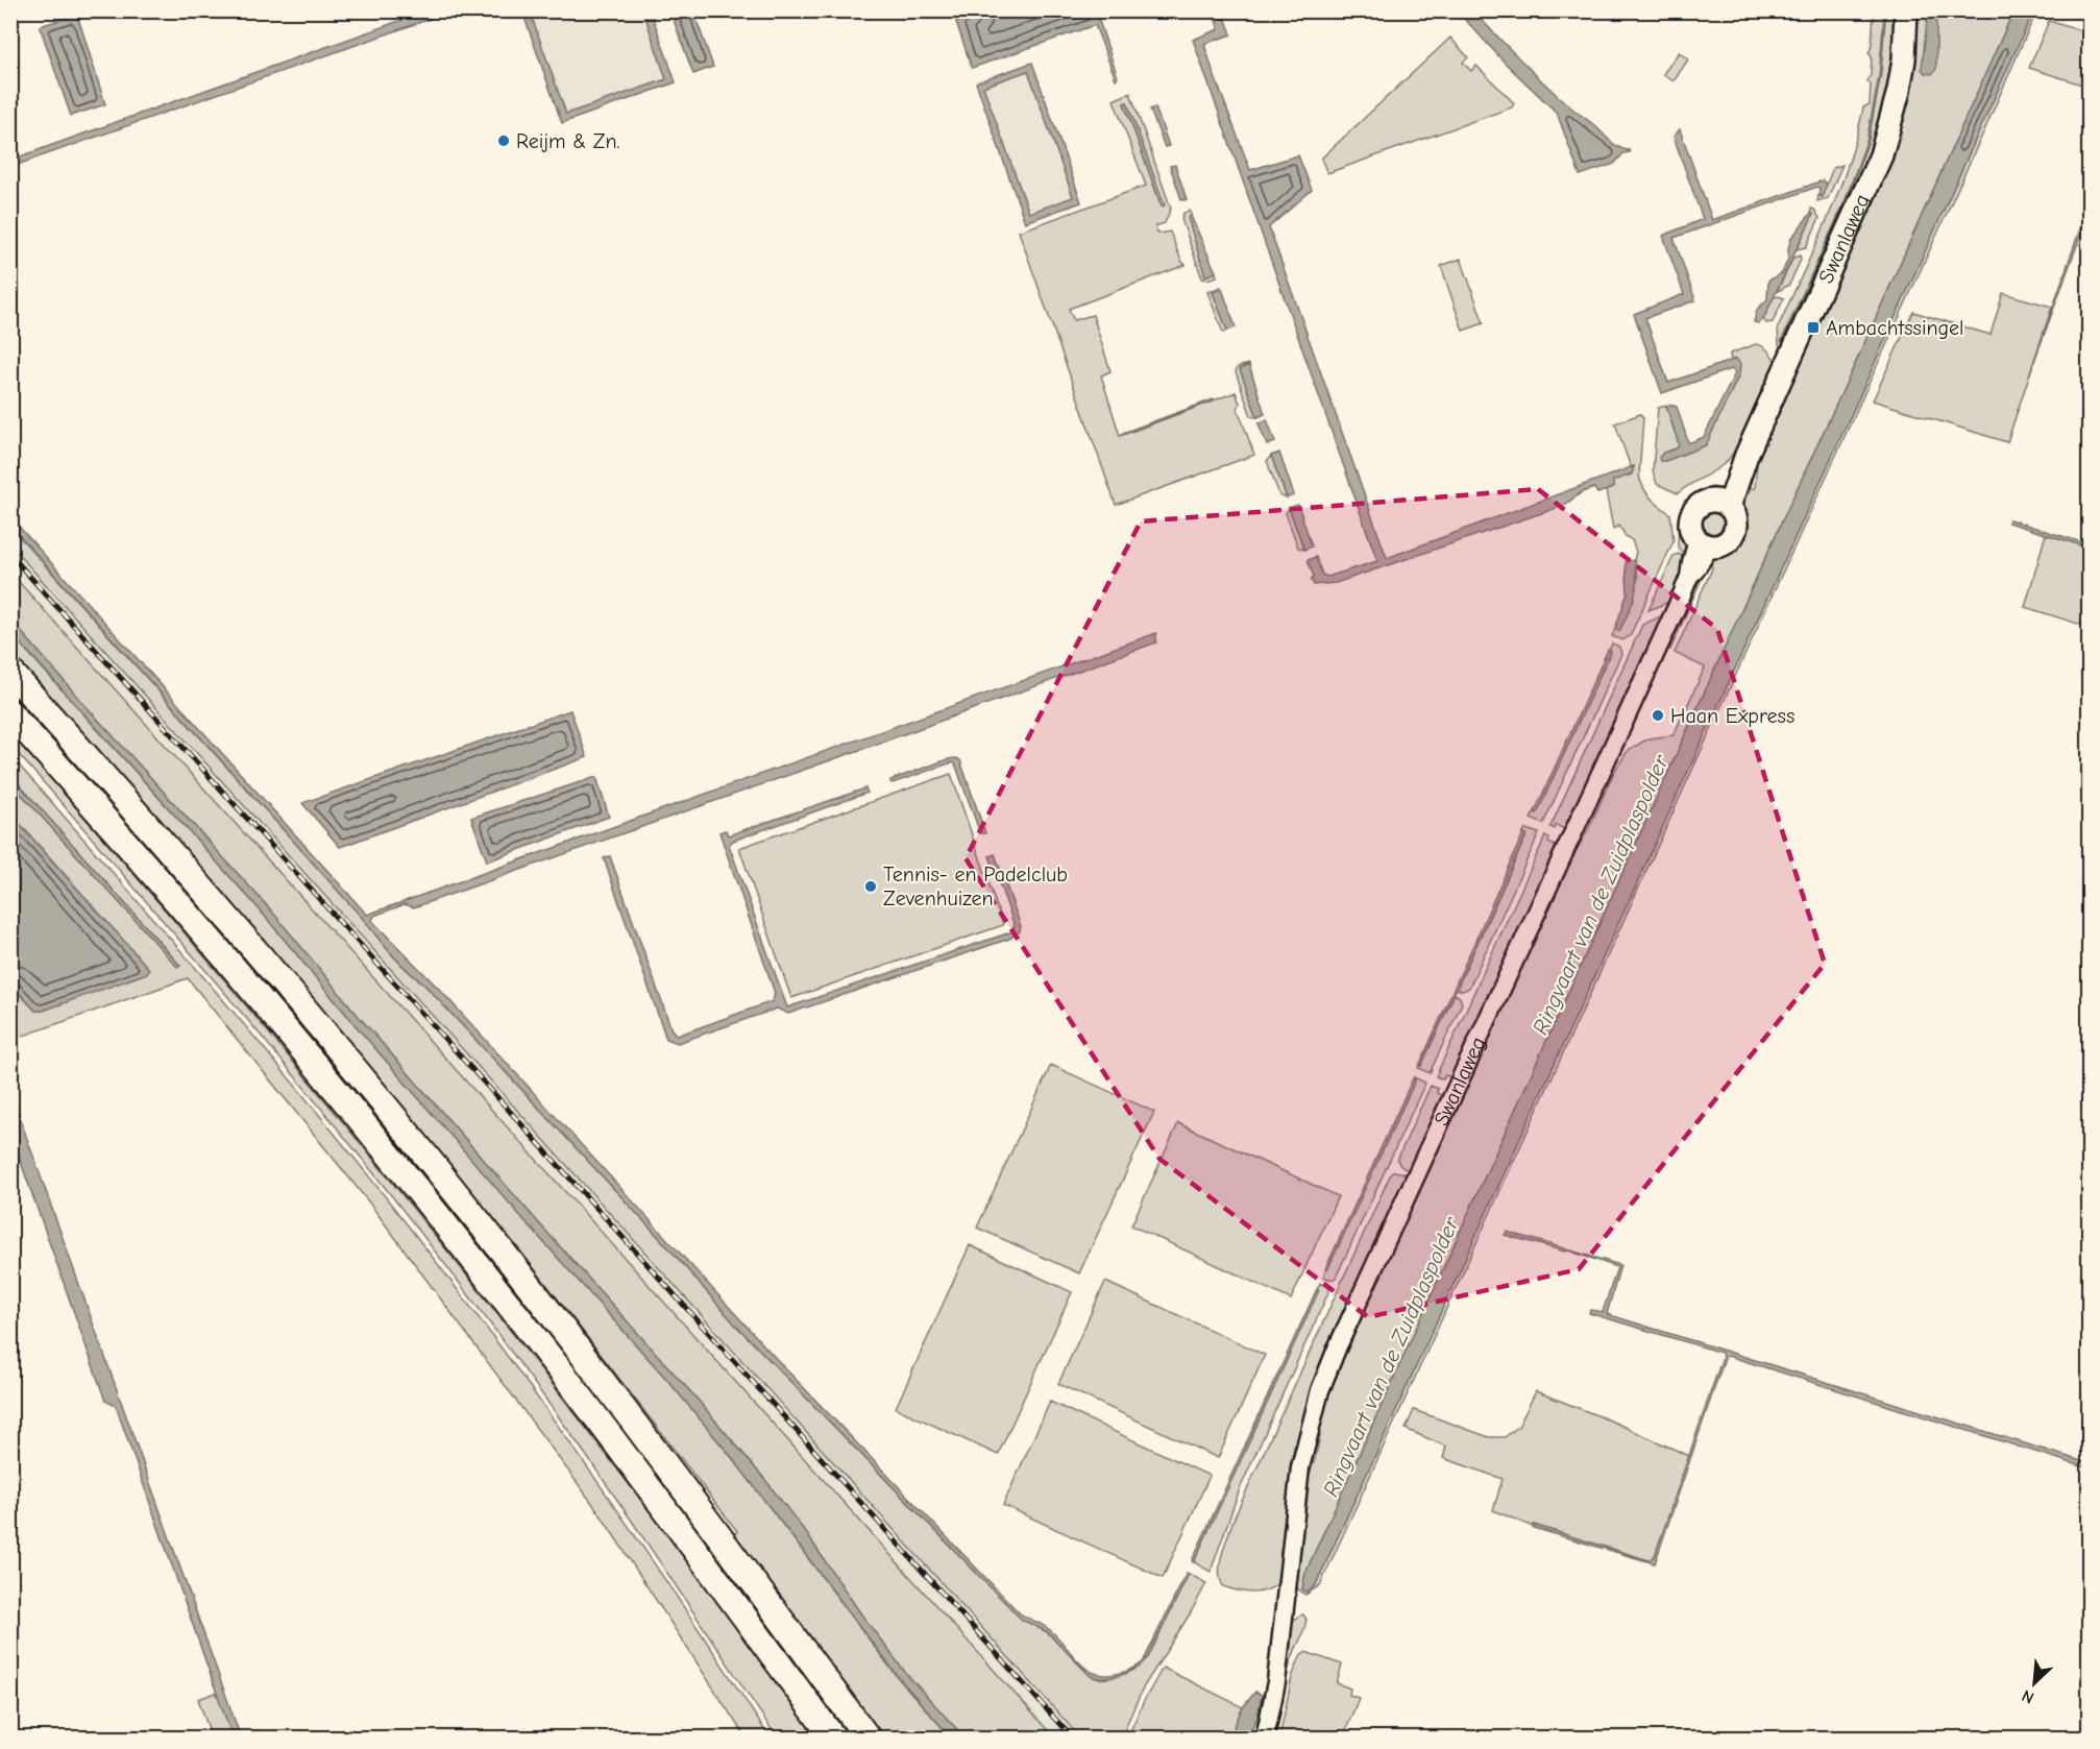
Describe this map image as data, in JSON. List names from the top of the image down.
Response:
{
  "streets": {
    "main road": ["Swanlaweg"]
  },
  "water": ["Ringvaart van de Zuidplaspolder"],
  "places": {
    "other": ["Reijm & Zn.", "Haan Express", "Tennis- en Padelclub Zevenhuizen"],
    "transit": ["Ambachtssingel"]
  },
  "north": "bottom left"
}
